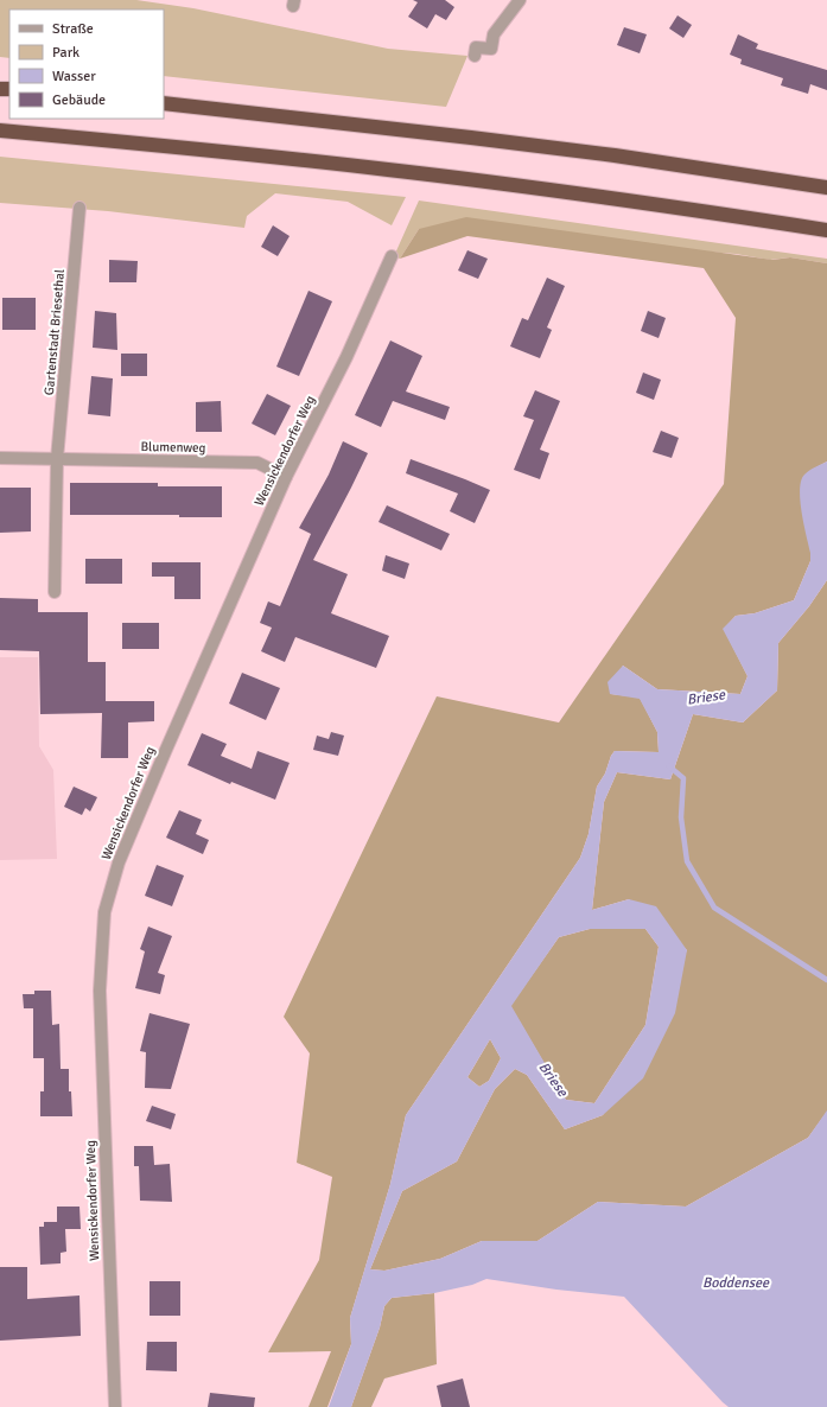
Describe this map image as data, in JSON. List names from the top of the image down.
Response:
{
  "streets": {
    "street": ["Gartenstadt Briesethal", "Blumenweg", "Wensickendorfer Weg"]
  },
  "crossings": [
    ["Gartenstadt Briesethal", "Blumenweg"],
    ["Blumenweg", "Wensickendorfer Weg"]
  ],
  "water": ["Briese", "Boddensee"],
  "legend": [
    "Straße",
    "Park",
    "Wasser",
    "Gebäude"
  ]
}
